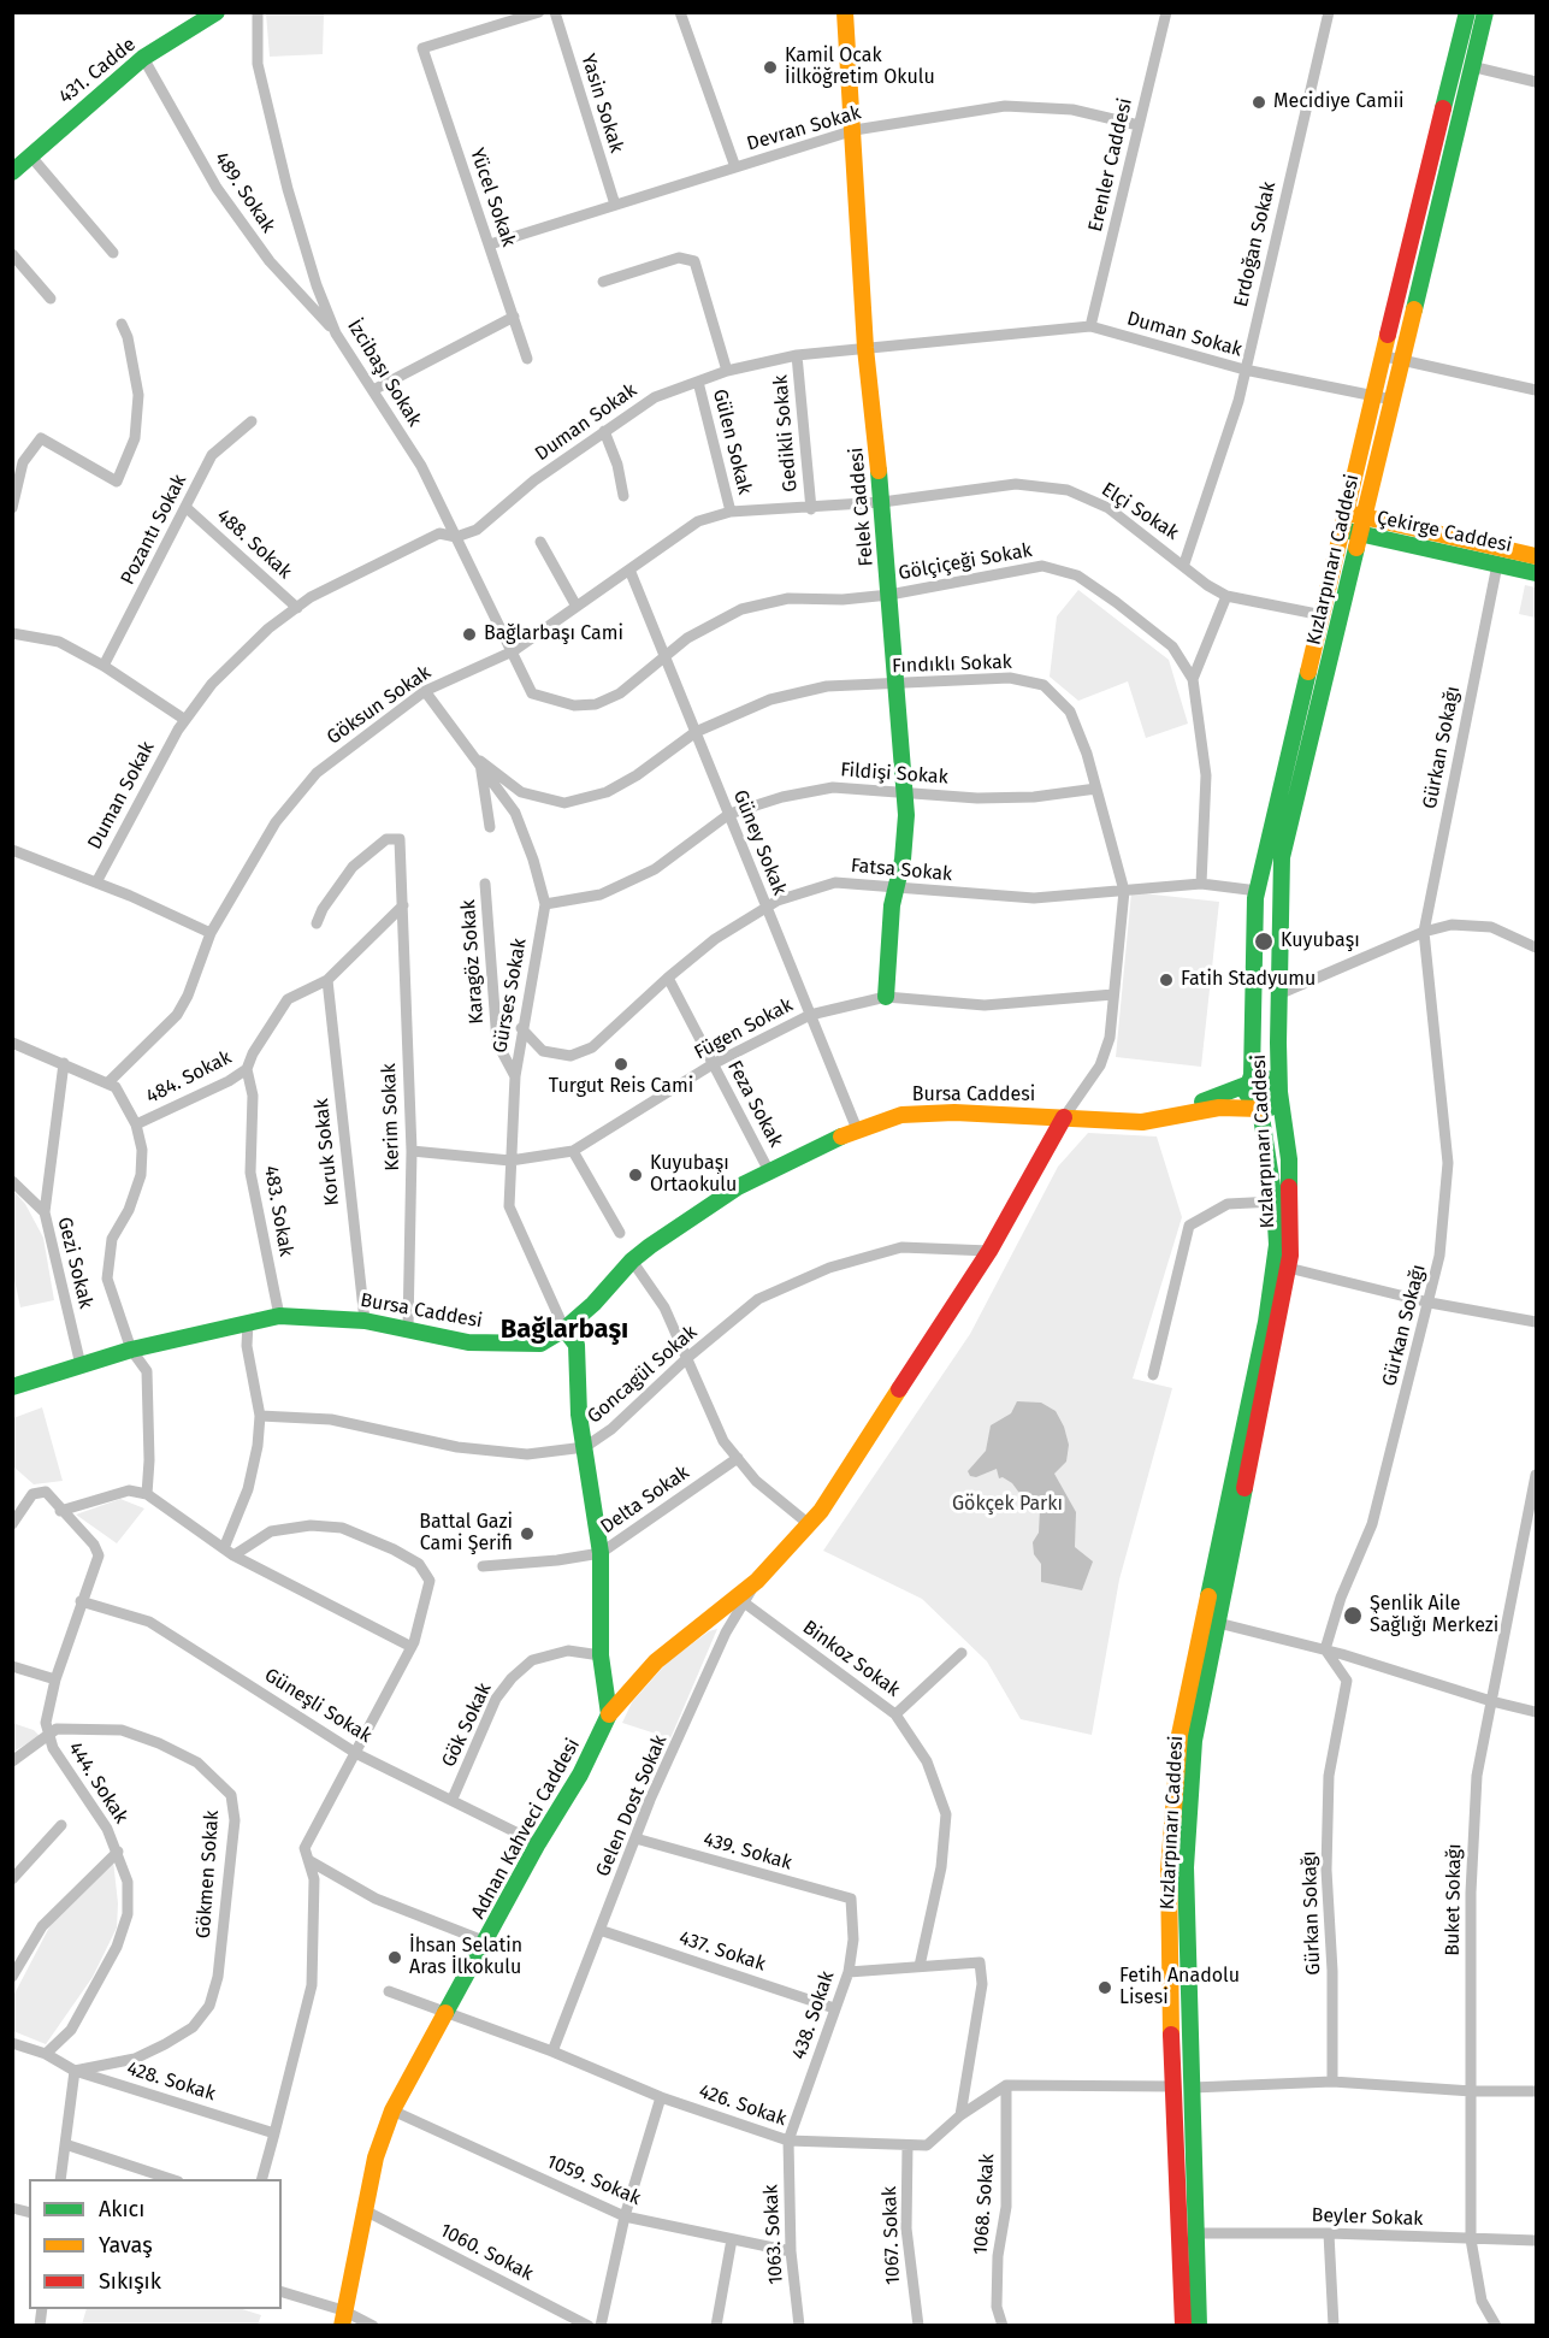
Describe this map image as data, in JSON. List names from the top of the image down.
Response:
{
  "streets": {
    "main road": [
      "431. Cadde",
      "Felek Caddesi",
      "Çekirge Caddesi",
      "Kızlarpınarı Caddesi",
      "Bursa Caddesi",
      "Adnan Kahveci Caddesi"
    ],
    "street": [
      "Yasin Sokak",
      "Devran Sokak",
      "Erenler Caddesi",
      "489. Sokak",
      "Yücel Sokak",
      "Erdoğan Sokak",
      "Duman Sokak",
      "İzcibaşı Sokak",
      "Gedikli Sokak",
      "Gülen Sokak",
      "Elçi Sokak",
      "Pozantı Sokak",
      "488. Sokak",
      "Gölçiçeği Sokak",
      "Fındıklı Sokak",
      "Göksun Sokak",
      "Gürkan Sokağı",
      "Fildişi Sokak",
      "Güney Sokak",
      "Fatsa Sokak",
      "Karagöz Sokak",
      "Gürses Sokak",
      "Fügen Sokak",
      "484. Sokak",
      "Feza Sokak",
      "Kerim Sokak",
      "Koruk Sokak",
      "483. Sokak",
      "Gezi Sokak",
      "Goncagül Sokak",
      "Delta Sokak",
      "Binkoz Sokak",
      "Güneşli Sokak",
      "Gök Sokak",
      "444. Sokak",
      "Gelen Dost Sokak",
      "439. Sokak",
      "Gökmen Sokak",
      "Buket Sokağı",
      "437. Sokak",
      "438. Sokak",
      "428. Sokak",
      "426. Sokak",
      "1059. Sokak",
      "1068. Sokak",
      "Beyler Sokak",
      "1063. Sokak",
      "1067. Sokak",
      "1060. Sokak"
    ]
  },
  "crossings": [
    ["431. Cadde", "489. Sokak"],
    ["Yasin Sokak", "Devran Sokak"],
    ["Devran Sokak", "Erenler Caddesi"],
    ["Devran Sokak", "Yücel Sokak"],
    ["Devran Sokak", "Felek Caddesi"],
    ["Erenler Caddesi", "Duman Sokak"],
    ["489. Sokak", "İzcibaşı Sokak"],
    ["Erdoğan Sokak", "Duman Sokak"],
    ["Erdoğan Sokak", "Elçi Sokak"],
    ["Duman Sokak", "İzcibaşı Sokak"],
    ["Duman Sokak", "Gedikli Sokak"],
    ["Duman Sokak", "Gülen Sokak"],
    ["Duman Sokak", "Felek Caddesi"],
    ["Duman Sokak", "488. Sokak"],
    ["Duman Sokak", "Kızlarpınarı Caddesi"],
    ["İzcibaşı Sokak", "Gölçiçeği Sokak"],
    ["İzcibaşı Sokak", "Göksun Sokak"],
    ["Gedikli Sokak", "Göksun Sokak"],
    ["Gülen Sokak", "Göksun Sokak"],
    ["Felek Caddesi", "Elçi Sokak"],
    ["Felek Caddesi", "Gölçiçeği Sokak"],
    ["Felek Caddesi", "Fındıklı Sokak"],
    ["Felek Caddesi", "Göksun Sokak"],
    ["Felek Caddesi", "Fildişi Sokak"],
    ["Felek Caddesi", "Fatsa Sokak"],
    ["Felek Caddesi", "Fügen Sokak"],
    ["Elçi Sokak", "Kızlarpınarı Caddesi"],
    ["Elçi Sokak", "Göksun Sokak"],
    ["Pozantı Sokak", "488. Sokak"],
    ["Çekirge Caddesi", "Kızlarpınarı Caddesi"],
    ["Çekirge Caddesi", "Gürkan Sokağı"],
    ["Kızlarpınarı Caddesi", "Fatsa Sokak"],
    ["Kızlarpınarı Caddesi", "Beyler Sokak"],
    ["Gölçiçeği Sokak", "Göksun Sokak"],
    ["Gölçiçeği Sokak", "Güney Sokak"],
    ["Gölçiçeği Sokak", "Fatsa Sokak"],
    ["Fındıklı Sokak", "Fildişi Sokak"],
    ["Fındıklı Sokak", "Güney Sokak"],
    ["Fındıklı Sokak", "Fatsa Sokak"],
    ["Fındıklı Sokak", "Gürses Sokak"],
    ["Fındıklı Sokak", "Fügen Sokak"],
    ["Fındıklı Sokak", "Bursa Caddesi"],
    ["Fındıklı Sokak", "Adnan Kahveci Caddesi"],
    ["Göksun Sokak", "Güney Sokak"],
    ["Göksun Sokak", "Gürses Sokak"],
    ["Fildişi Sokak", "Güney Sokak"],
    ["Fildişi Sokak", "Gürses Sokak"],
    ["Güney Sokak", "Fatsa Sokak"],
    ["Güney Sokak", "Fügen Sokak"],
    ["Güney Sokak", "Bursa Caddesi"],
    ["Fatsa Sokak", "Gürses Sokak"],
    ["Fatsa Sokak", "Feza Sokak"],
    ["Karagöz Sokak", "Gürses Sokak"],
    ["Gürses Sokak", "Fügen Sokak"],
    ["Gürses Sokak", "Bursa Caddesi"],
    ["Fügen Sokak", "Feza Sokak"],
    ["Fügen Sokak", "Kerim Sokak"],
    ["484. Sokak", "Kerim Sokak"],
    ["484. Sokak", "Koruk Sokak"],
    ["484. Sokak", "483. Sokak"],
    ["Bursa Caddesi", "Feza Sokak"],
    ["Bursa Caddesi", "Kerim Sokak"],
    ["Bursa Caddesi", "Koruk Sokak"],
    ["Bursa Caddesi", "483. Sokak"],
    ["Bursa Caddesi", "Gezi Sokak"],
    ["Bursa Caddesi", "Adnan Kahveci Caddesi"],
    ["Goncagül Sokak", "Adnan Kahveci Caddesi"],
    ["Binkoz Sokak", "Gelen Dost Sokak"],
    ["Güneşli Sokak", "Gök Sokak"],
    ["Güneşli Sokak", "444. Sokak"],
    ["Güneşli Sokak", "Adnan Kahveci Caddesi"],
    ["444. Sokak", "Gökmen Sokak"],
    ["444. Sokak", "428. Sokak"],
    ["Gelen Dost Sokak", "Adnan Kahveci Caddesi"],
    ["Gelen Dost Sokak", "439. Sokak"],
    ["Gelen Dost Sokak", "437. Sokak"],
    ["Gelen Dost Sokak", "426. Sokak"],
    ["Adnan Kahveci Caddesi", "426. Sokak"],
    ["Adnan Kahveci Caddesi", "1059. Sokak"],
    ["Adnan Kahveci Caddesi", "1060. Sokak"],
    ["439. Sokak", "438. Sokak"],
    ["Gökmen Sokak", "428. Sokak"],
    ["Buket Sokağı", "Beyler Sokak"],
    ["437. Sokak", "438. Sokak"],
    ["438. Sokak", "426. Sokak"],
    ["438. Sokak", "1063. Sokak"],
    ["426. Sokak", "1068. Sokak"],
    ["426. Sokak", "1063. Sokak"],
    ["426. Sokak", "1067. Sokak"],
    ["1059. Sokak", "1063. Sokak"]
  ],
  "districts": ["Bağlarbaşı"],
  "parks": ["Gökçek Parkı"],
  "places": [
    "Kamil Ocak İilköğretim Okulu",
    "Mecidiye Camii",
    "Bağlarbaşı Cami",
    "Kuyubaşı",
    "Fatih Stadyumu",
    "Turgut Reis Cami",
    "Kuyubaşı Ortaokulu",
    "Battal Gazi Cami Şerifi",
    "Şenlik Aile Sağlığı Merkezi",
    "İhsan Selatin Aras İlkokulu",
    "Fetih Anadolu Lisesi"
  ],
  "legend": ["Akıcı", "Yavaş", "Sıkışık"]
}
